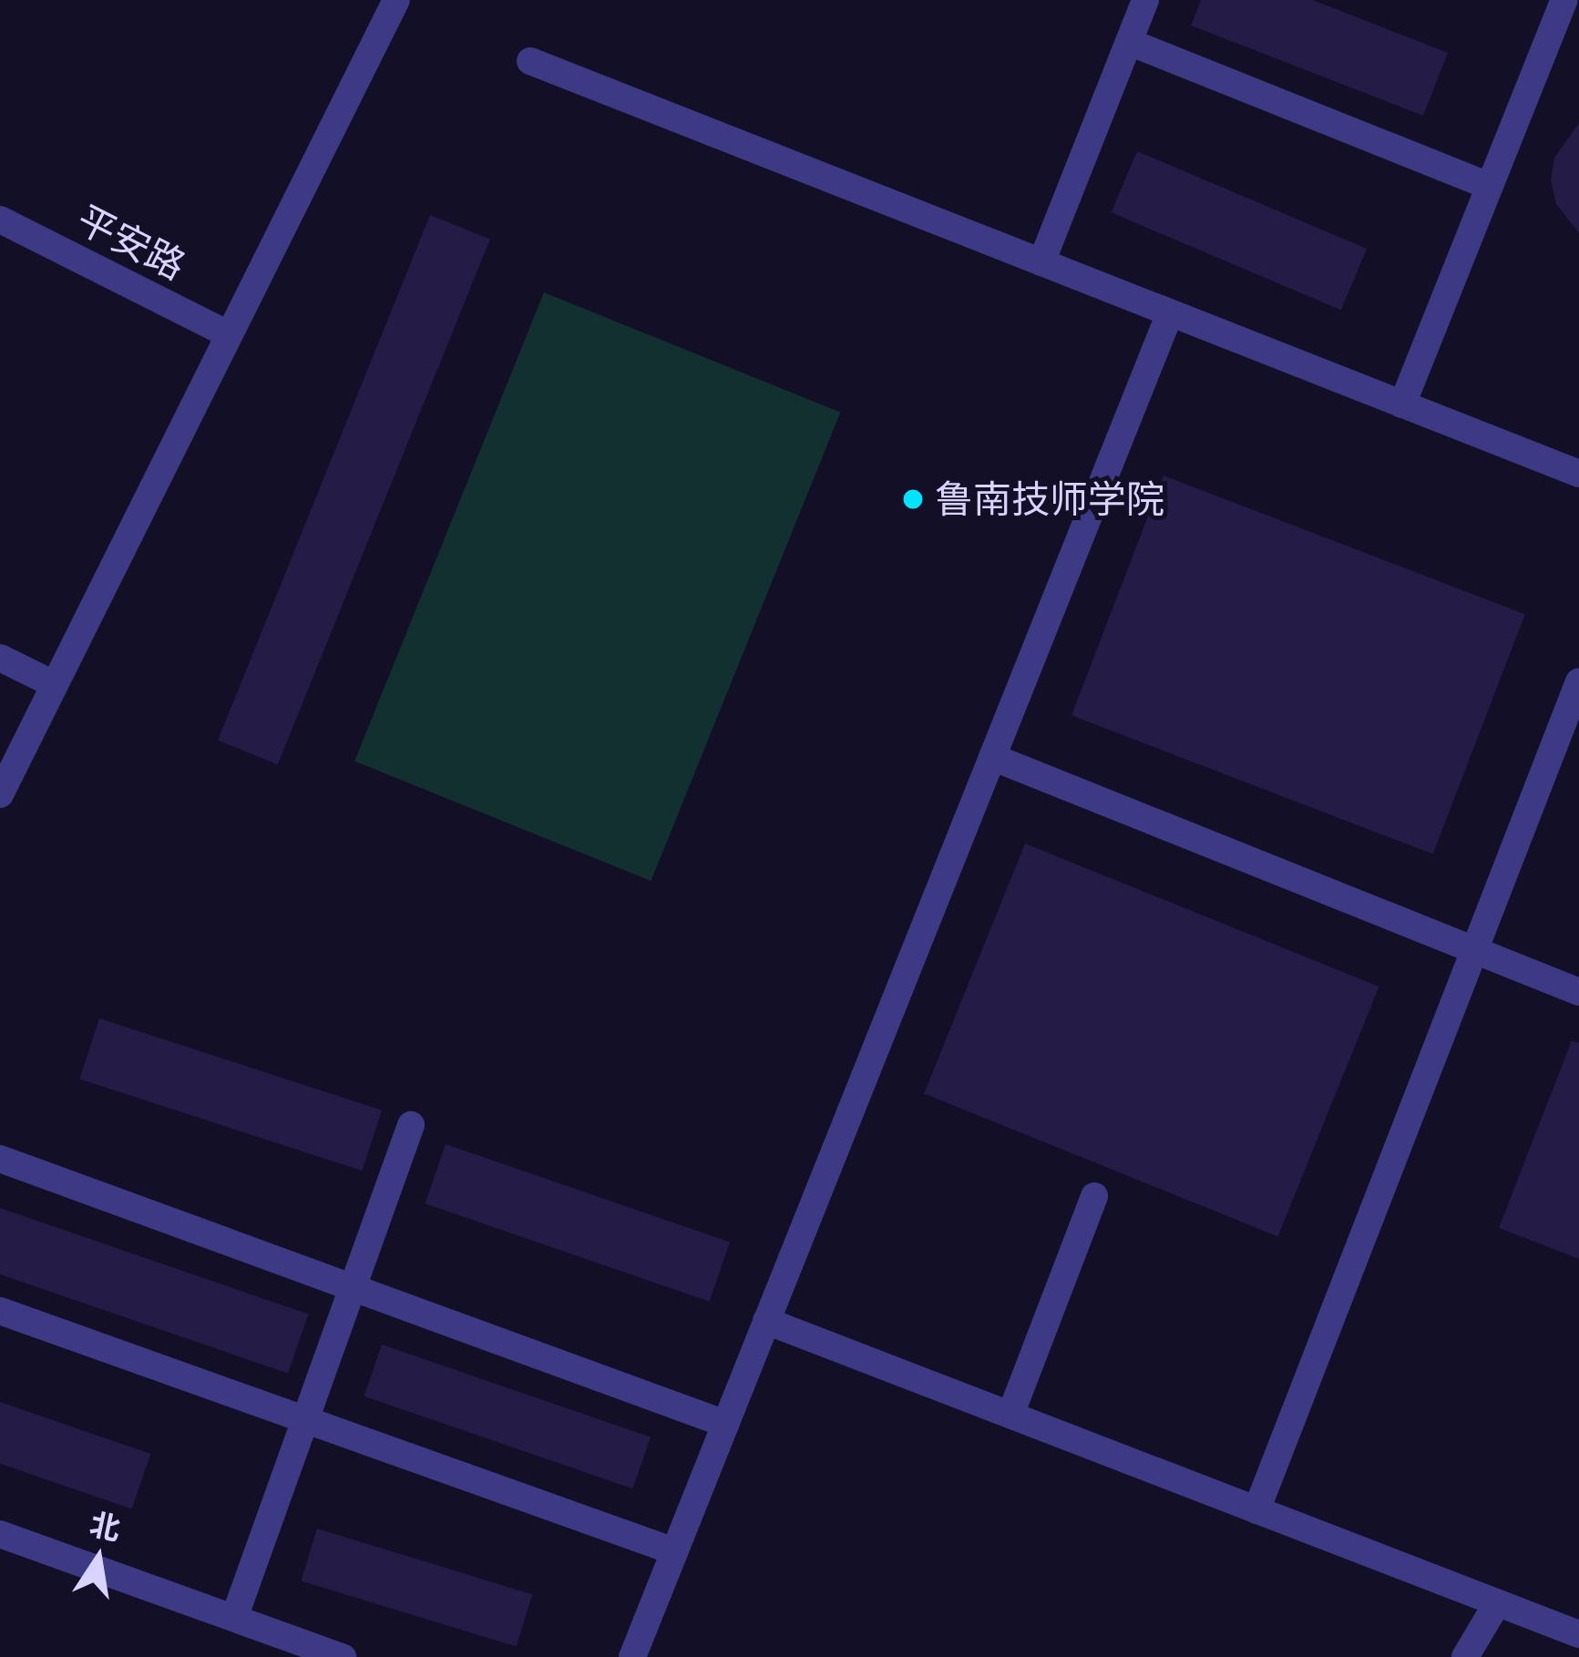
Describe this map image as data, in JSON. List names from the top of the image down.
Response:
{
  "streets": {
    "street": ["平安路"]
  },
  "places": ["鲁南技师学院"],
  "north": "top"
}
